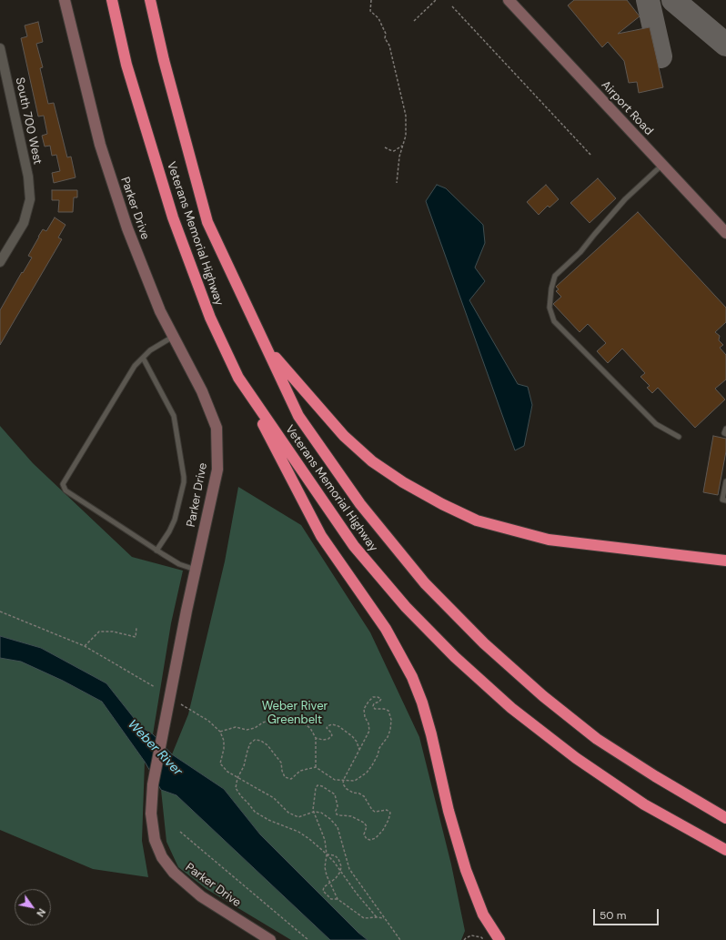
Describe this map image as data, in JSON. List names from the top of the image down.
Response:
{
  "streets": {
    "highway": ["Veterans Memorial Highway"],
    "street": ["Airport Road", "South 700 West", "Parker Drive"]
  },
  "water": ["Weber River"],
  "parks": ["Weber River Greenbelt"],
  "scale_bar": "50 m",
  "north": "bottom right"
}
